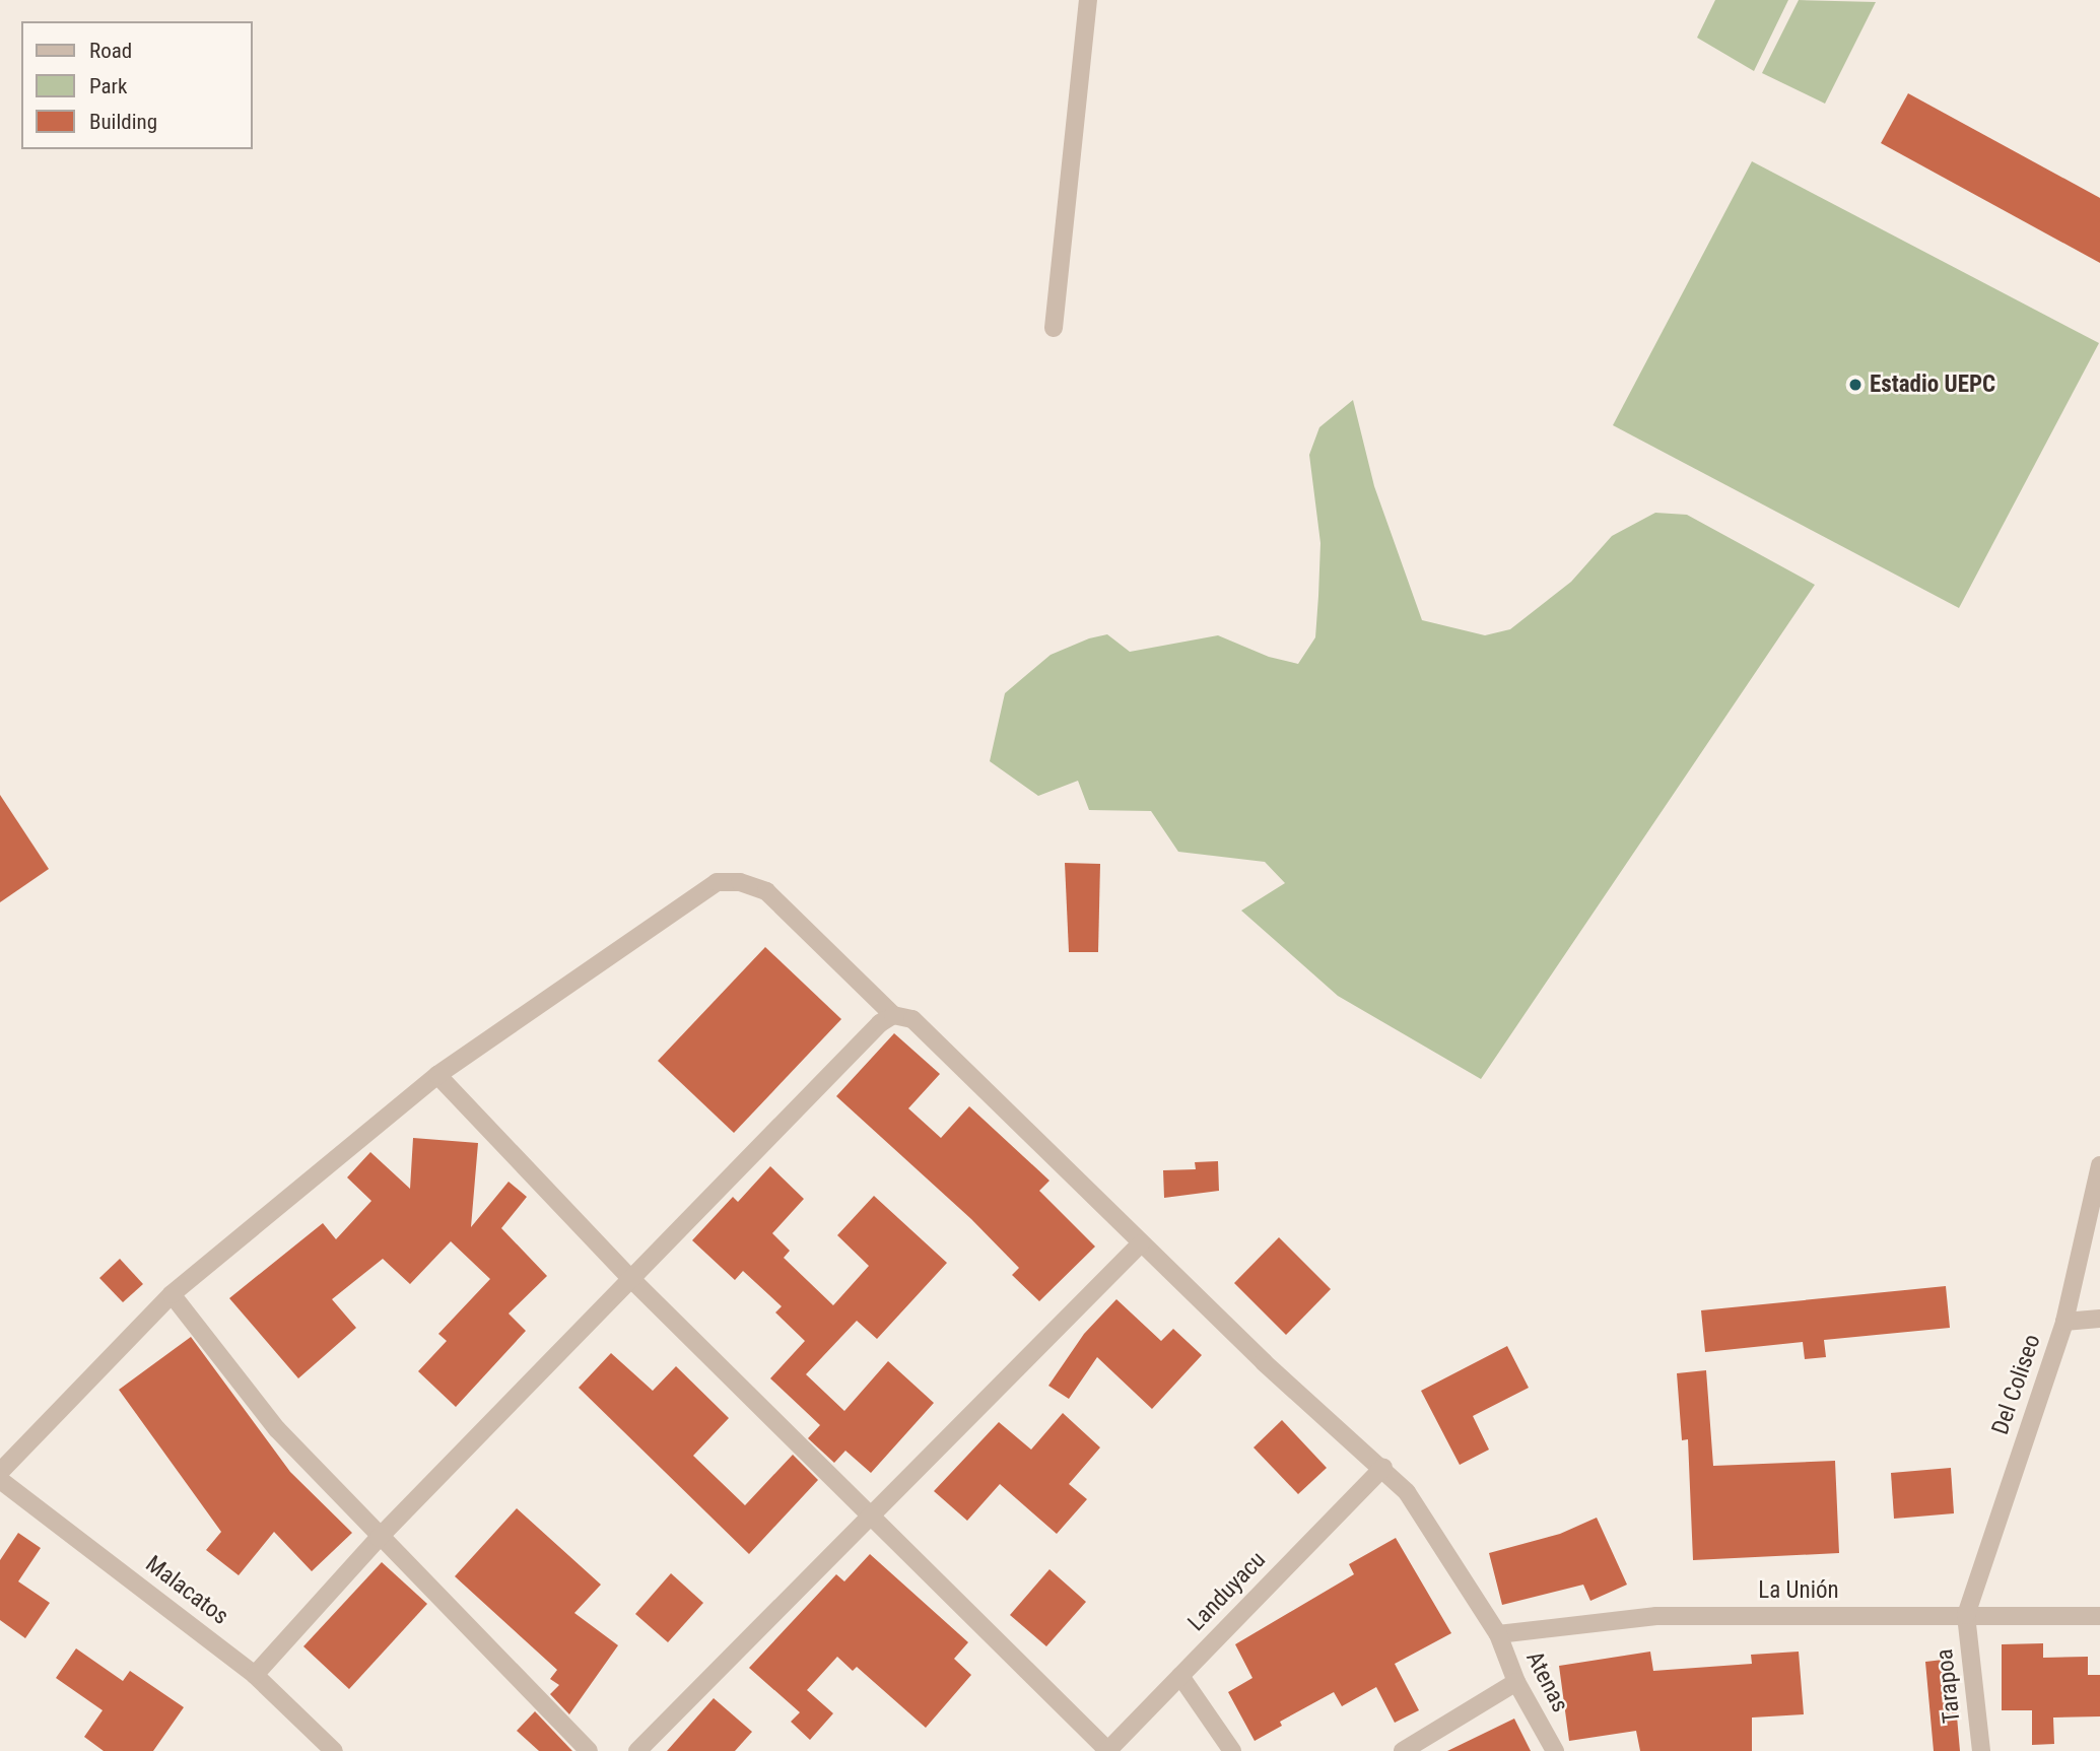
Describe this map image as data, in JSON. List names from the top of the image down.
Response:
{
  "streets": {
    "street": [
      "Del Coliseo",
      "Malacatos",
      "La Unión",
      "Landuyacu",
      "Atenas",
      "Tarapoa"
    ]
  },
  "crossings": [
    ["Del Coliseo", "La Unión"],
    ["Del Coliseo", "Tarapoa"],
    ["La Unión", "Atenas"],
    ["La Unión", "Tarapoa"],
    ["Landuyacu", "Atenas"]
  ],
  "places": ["Estadio UEPC"],
  "legend": ["Road", "Park", "Building"]
}
